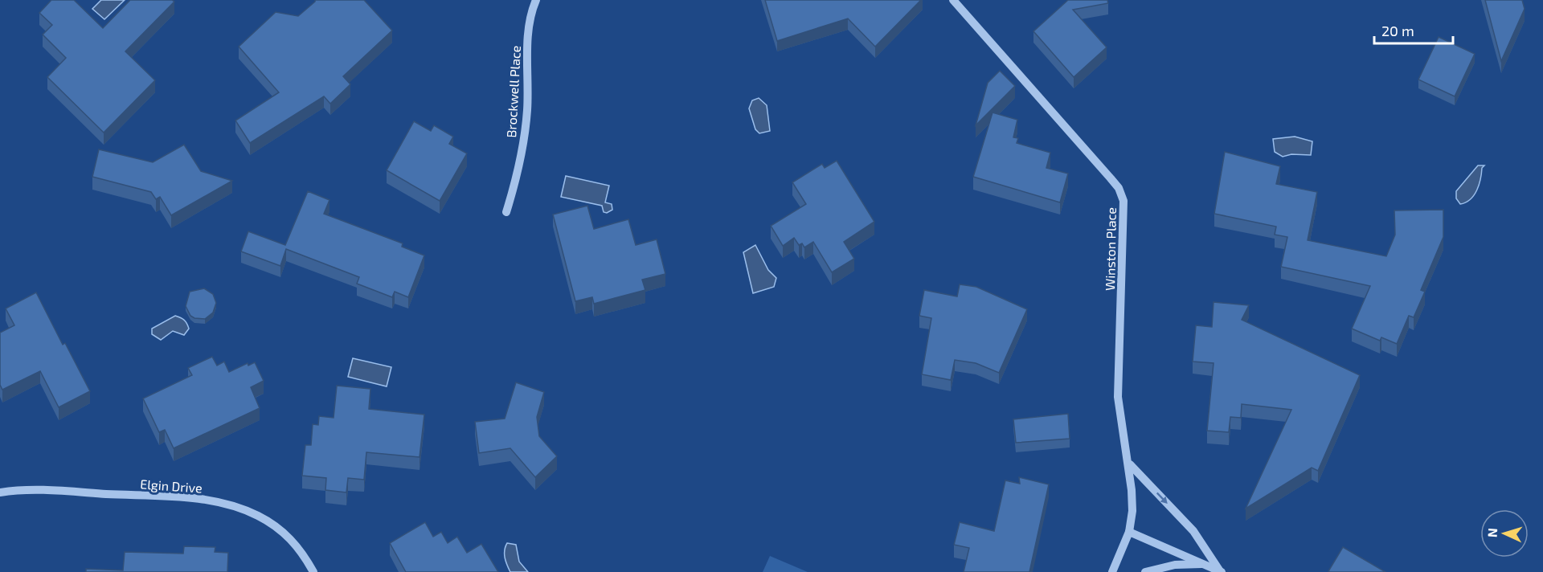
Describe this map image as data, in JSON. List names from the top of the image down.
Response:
{
  "streets": {
    "street": ["Brockwell Place", "Winston Place", "Elgin Drive"]
  },
  "scale_bar": "20 m",
  "north": "left"
}
